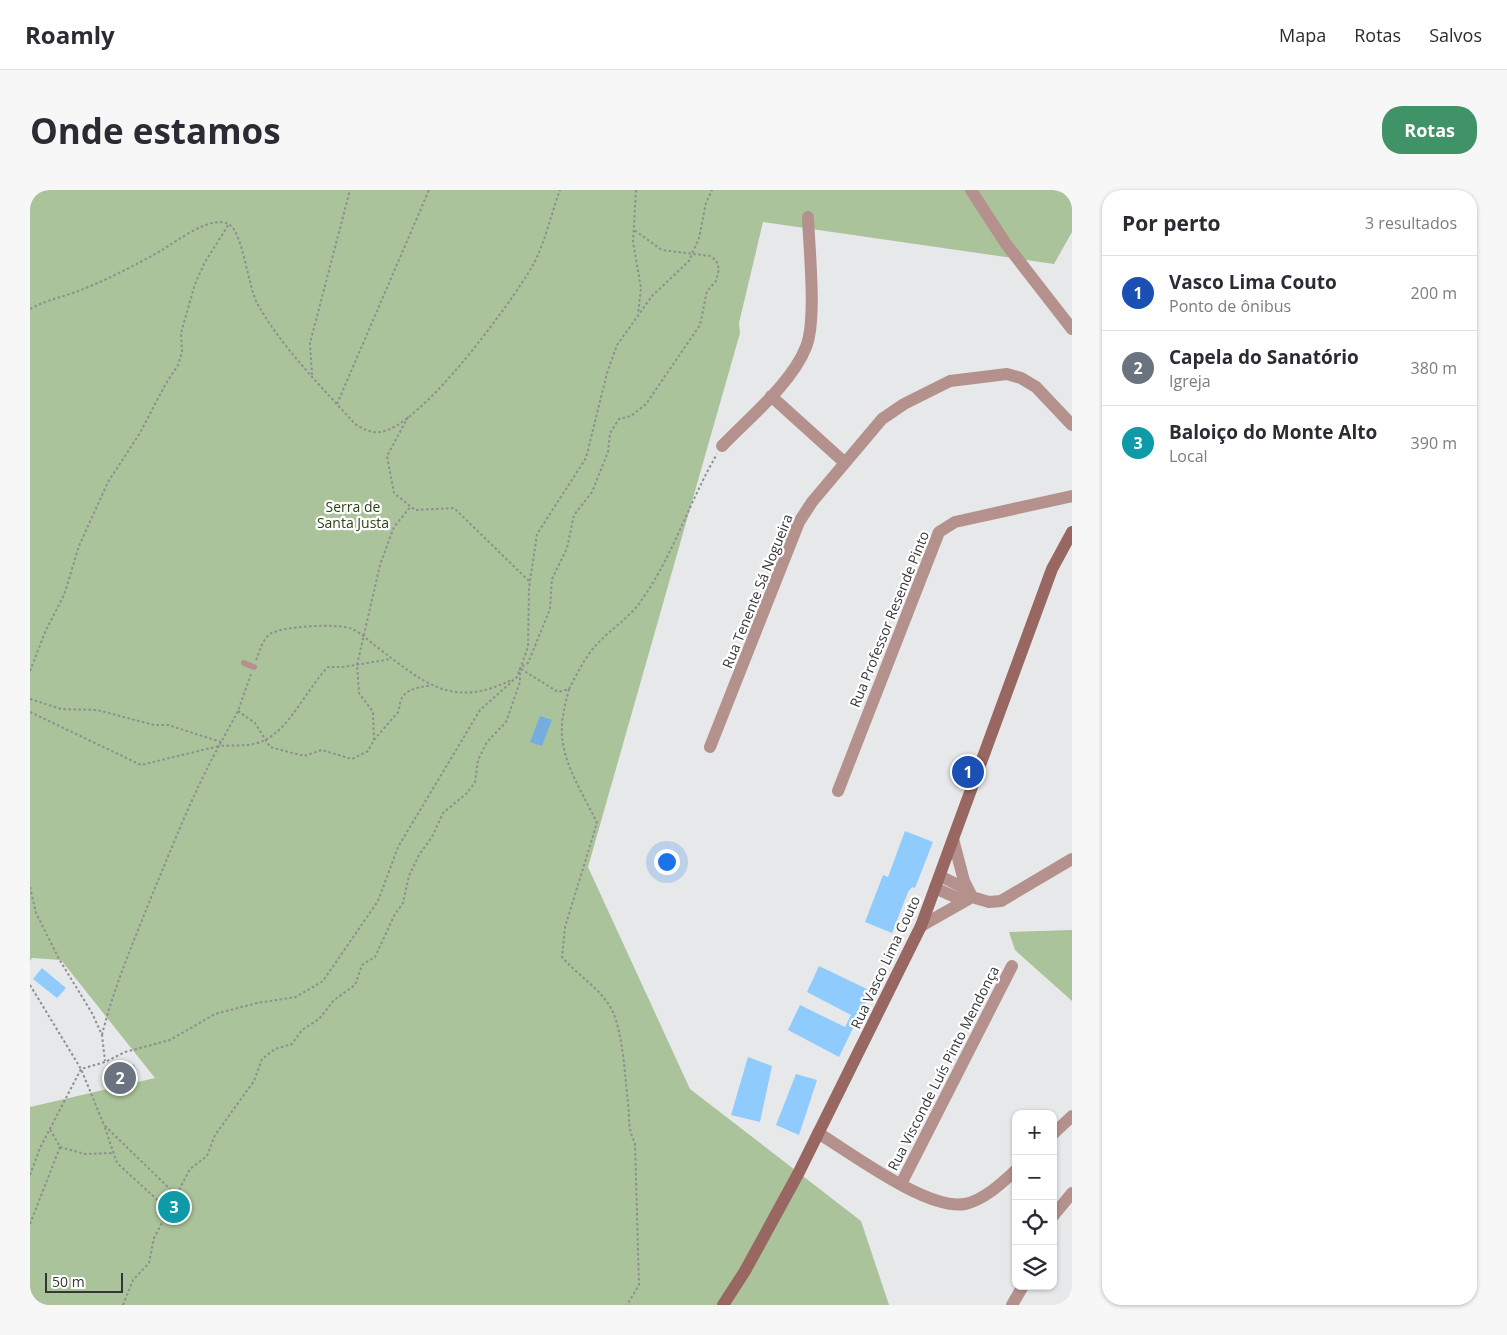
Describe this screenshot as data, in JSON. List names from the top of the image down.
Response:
{
  "streets": {
    "street": [
      "Rua Tenente Sá Nogueira",
      "Rua Professor Resende Pinto",
      "Rua Vasco Lima Couto",
      "Rua Visconde Luís Pinto Mendonça"
    ]
  },
  "parks": ["Serra de Santa Justa"],
  "scale_bar": "50 m",
  "page": {
    "header": "Roamly",
    "nav": ["Mapa", "Rotas", "Salvos"],
    "buttons": "Rotas",
    "title": "Onde estamos",
    "heading": ["Por perto", "3 resultados"],
    "list": [
      {
        "mark": "1",
        "name": "Vasco Lima Couto",
        "note": "Ponto de ônibus",
        "value": "200 m"
      },
      {
        "mark": "2",
        "name": "Capela do Sanatório",
        "note": "Igreja",
        "value": "380 m"
      },
      {
        "mark": "3",
        "name": "Baloiço do Monte Alto",
        "note": "Local",
        "value": "390 m"
      }
    ],
    "pins": ["1", "2", "3"],
    "map_buttons": ["+", "−"],
    "scale": "50 m"
  }
}
